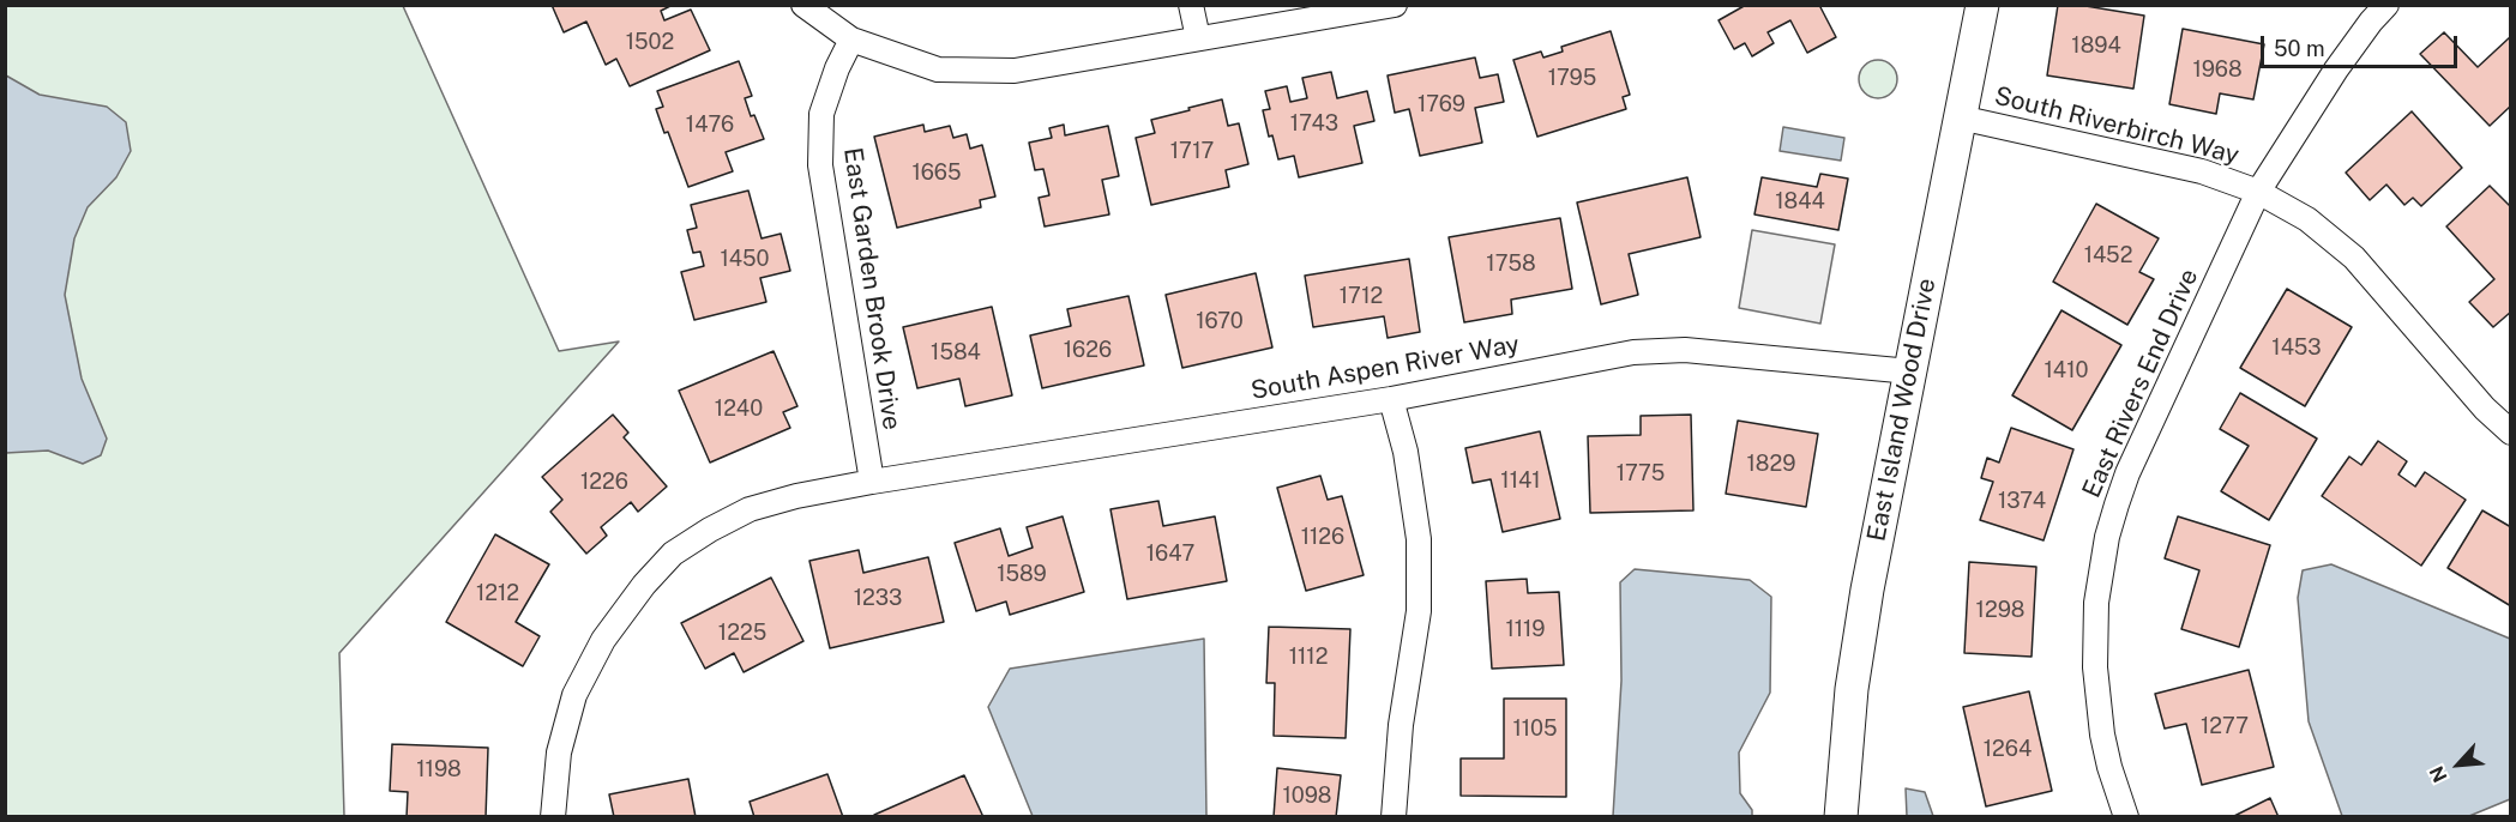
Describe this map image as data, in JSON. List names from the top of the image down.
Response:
{
  "streets": {
    "street": [
      "South Riverbirch Way",
      "East Garden Brook Drive",
      "South Aspen River Way",
      "East Rivers End Drive",
      "East Island Wood Drive"
    ]
  },
  "crossings": [
    ["South Riverbirch Way", "East Rivers End Drive"],
    ["South Riverbirch Way", "East Island Wood Drive"],
    ["East Garden Brook Drive", "South Aspen River Way"],
    ["South Aspen River Way", "East Island Wood Drive"]
  ],
  "house_numbers": [
    "1502",
    "1894",
    "1968",
    "1795",
    "1769",
    "1743",
    "1476",
    "1717",
    "1665",
    "1844",
    "1452",
    "1450",
    "1758",
    "1712",
    "1670",
    "1453",
    "1626",
    "1584",
    "1410",
    "1240",
    "1829",
    "1775",
    "1141",
    "1226",
    "1374",
    "1126",
    "1647",
    "1589",
    "1212",
    "1233",
    "1298",
    "1119",
    "1225",
    "1112",
    "1277",
    "1105",
    "1264",
    "1198",
    "1098"
  ],
  "scale_bar": "50 m",
  "north": "bottom left"
}
